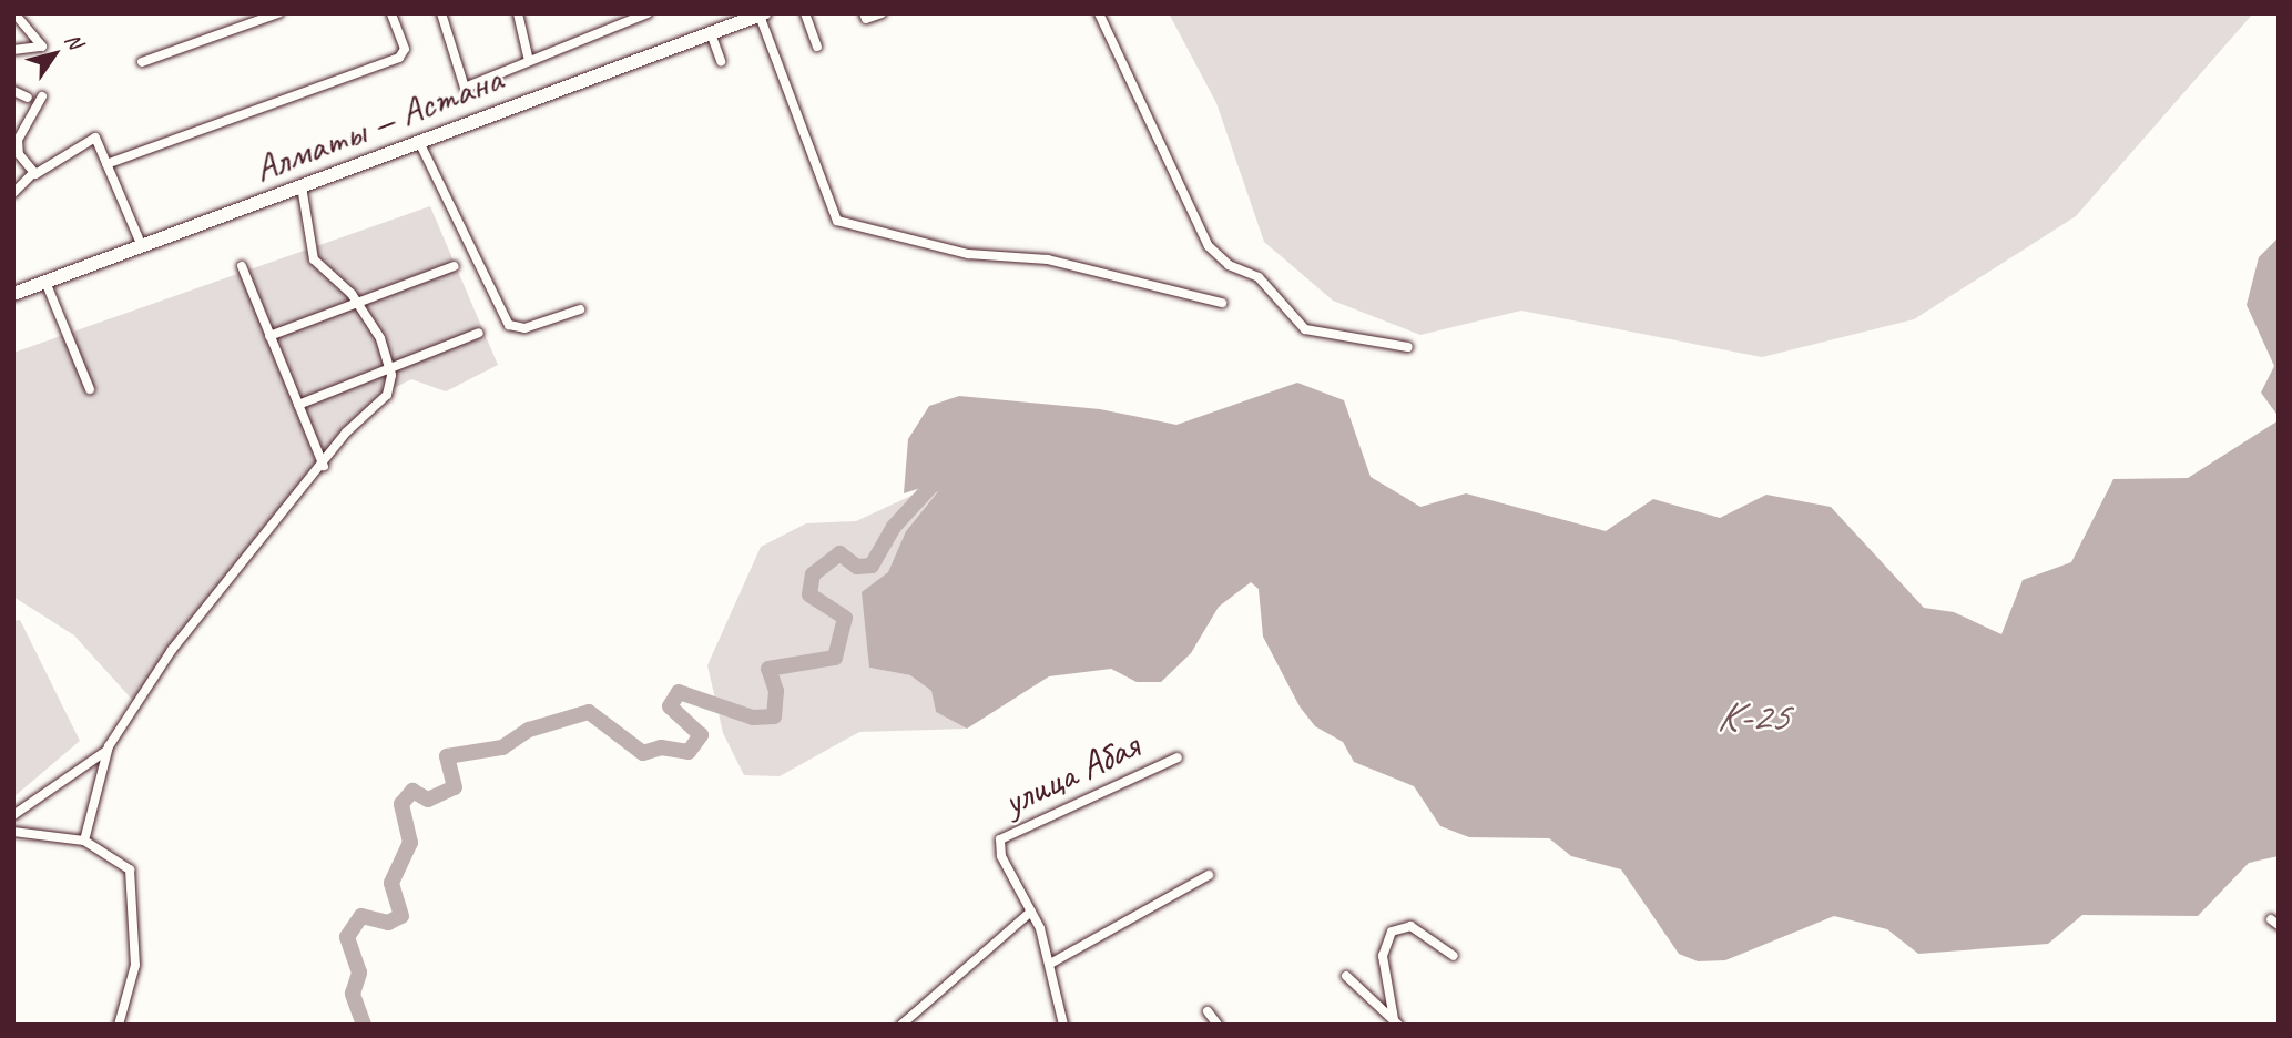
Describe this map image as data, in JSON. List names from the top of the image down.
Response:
{
  "streets": {
    "highway": ["Алматы — Астана"],
    "street": ["улица Абая"]
  },
  "water": ["К-25"],
  "north": "top right"
}
